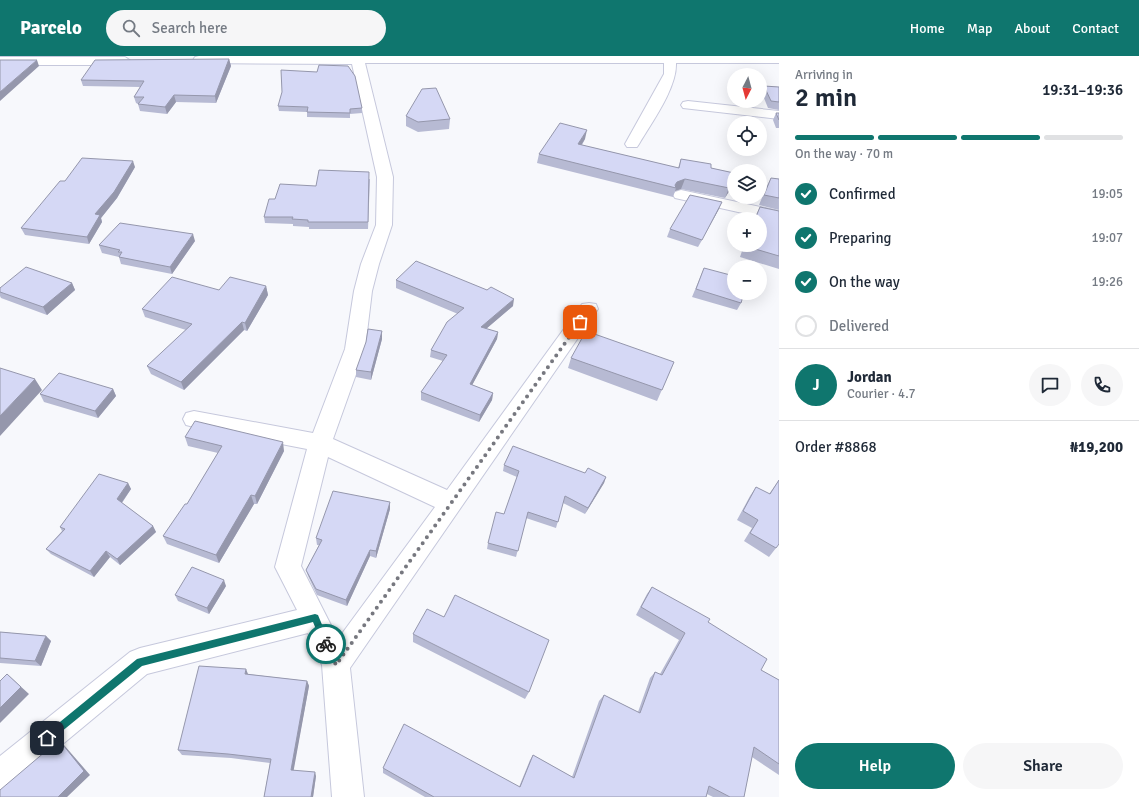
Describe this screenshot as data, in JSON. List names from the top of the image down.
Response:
{
  "north": "bottom",
  "page": {
    "header": "Parcelo",
    "search": "Search here",
    "nav": [
      "Home",
      "Map",
      "About",
      "Contact"
    ],
    "heading": ["2 min", "Arriving in", "19:31–19:36"],
    "panel": [
      "Jordan",
      "Courier · 4.7",
      "Order #8868",
      "₦19,200"
    ],
    "map_buttons": ["+", "−"],
    "bar": "On the way · 70 m",
    "list": [
      ["Confirmed", "19:05"],
      ["Preparing", "19:07"],
      ["On the way", "19:26"],
      "Delivered"
    ],
    "round": "J",
    "buttons": ["Help", "Share"]
  }
}
